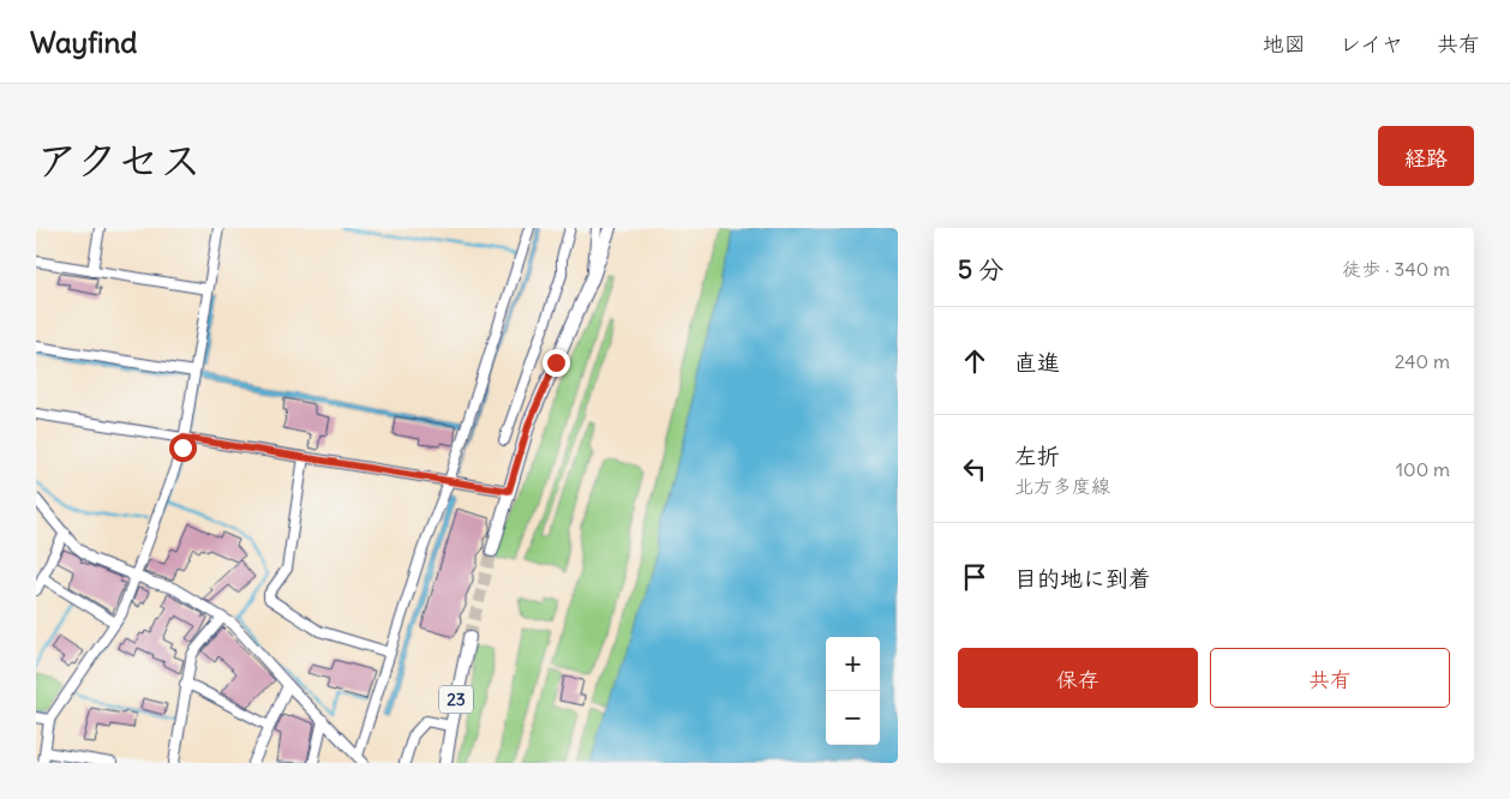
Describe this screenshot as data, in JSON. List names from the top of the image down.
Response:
{
  "streets": {
    "main road": ["23"]
  },
  "page": {
    "header": "Wayfind",
    "nav": ["地図", "レイヤ", "共有"],
    "title": "アクセス",
    "buttons": [
      "経路",
      ["保存", "共有"]
    ],
    "heading": ["5 分", "徒歩 · 340 m"],
    "list": [
      ["直進", "240 m"],
      ["左折", "北方多度線", "100 m"],
      "目的地に到着"
    ],
    "map_buttons": ["+", "−"]
  }
}
